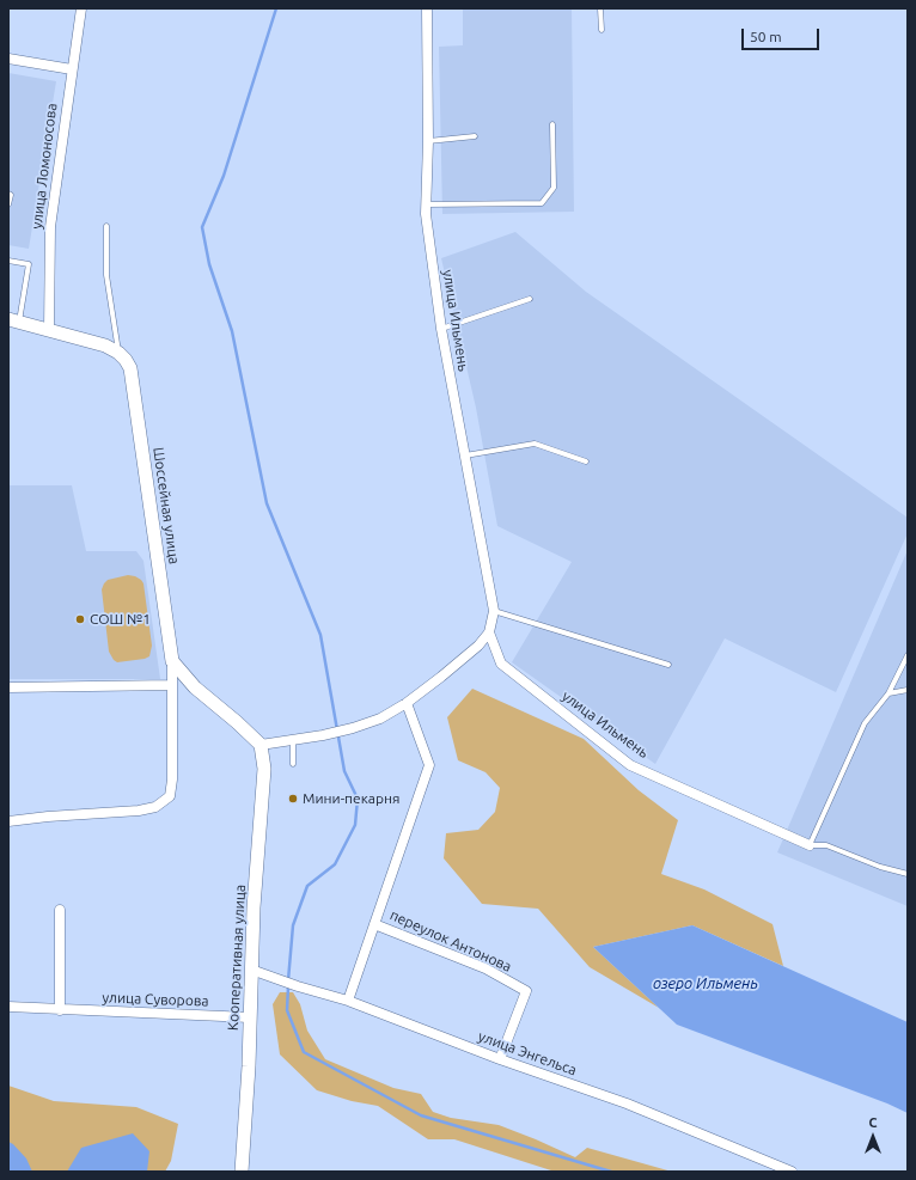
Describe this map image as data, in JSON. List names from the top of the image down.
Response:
{
  "streets": {
    "street": [
      "улица Ломоносова",
      "улица Ильмень",
      "Шоссейная улица",
      "переулок Антонова",
      "Кооперативная улица",
      "улица Суворова",
      "улица Энгельса"
    ]
  },
  "crossings": [
    ["улица Ломоносова", "Шоссейная улица"],
    ["переулок Антонова", "улица Энгельса"],
    ["Кооперативная улица", "улица Суворова"],
    ["Кооперативная улица", "улица Энгельса"]
  ],
  "water": ["озеро Ильмень"],
  "places": ["СОШ №1", "Мини-пекарня"],
  "scale_bar": "50 m",
  "north": "top"
}
